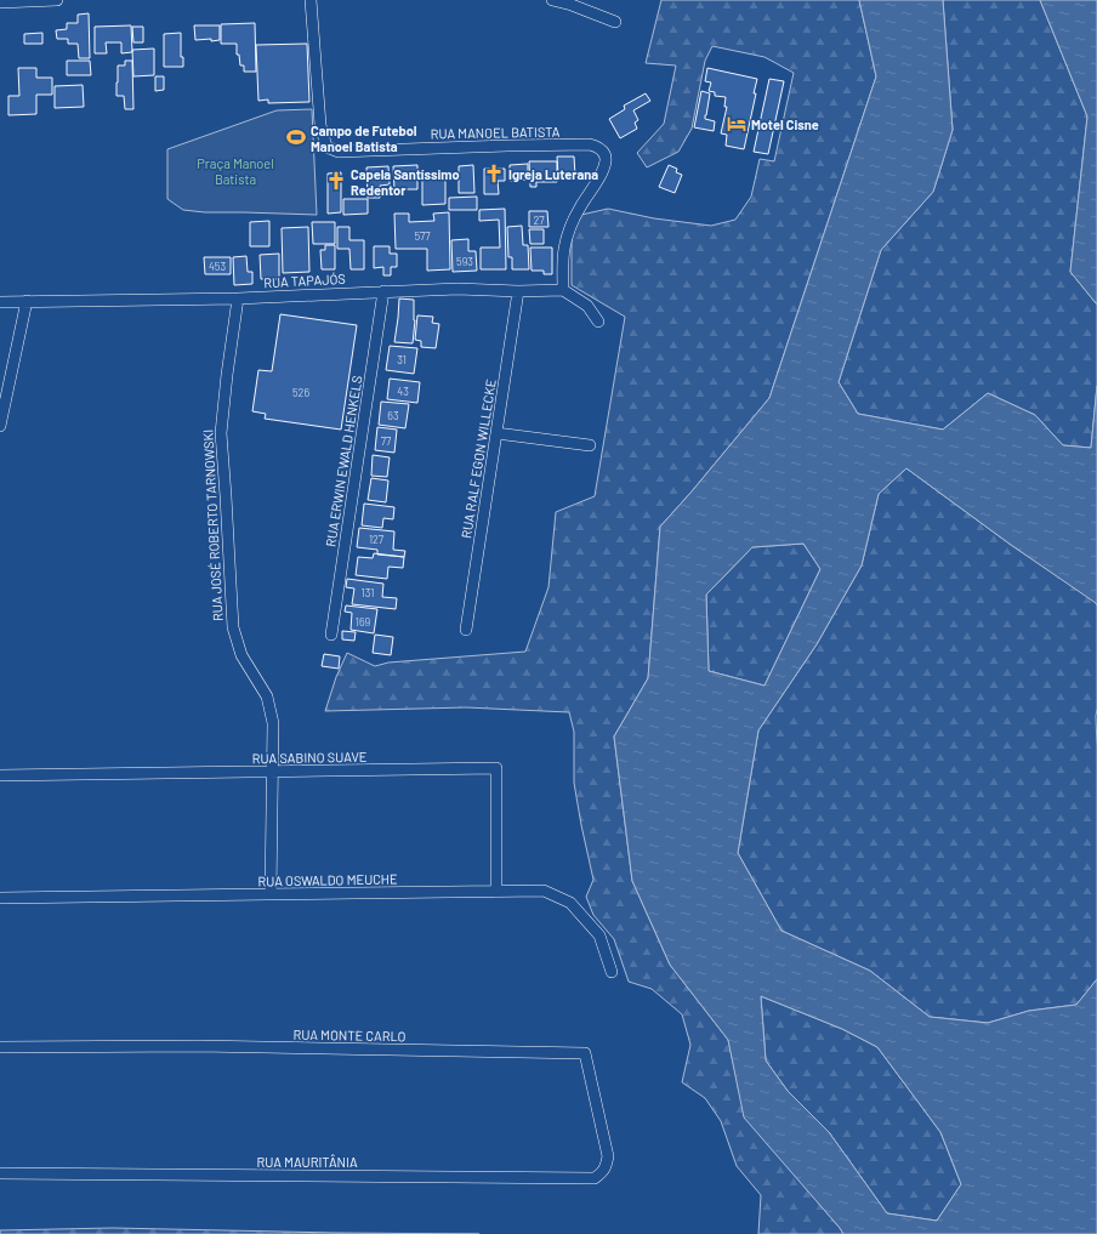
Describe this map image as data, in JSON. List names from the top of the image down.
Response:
{
  "streets": {
    "street": [
      "RUA MANOEL BATISTA",
      "RUA TAPAJÓS",
      "RUA RALF EGON WILLECKE",
      "RUA ERWIN EWALD HENKELS",
      "RUA JOSÉ ROBERTO TARNOWSKI",
      "RUA SABINO SUAVE",
      "RUA OSWALDO MEUCHE",
      "RUA MONTE CARLO",
      "RUA MAURITÂNIA"
    ]
  },
  "crossings": [
    ["RUA MANOEL BATISTA", "RUA TAPAJÓS"],
    ["RUA TAPAJÓS", "RUA RALF EGON WILLECKE"],
    ["RUA TAPAJÓS", "RUA ERWIN EWALD HENKELS"],
    ["RUA TAPAJÓS", "RUA JOSÉ ROBERTO TARNOWSKI"],
    ["RUA JOSÉ ROBERTO TARNOWSKI", "RUA SABINO SUAVE"],
    ["RUA JOSÉ ROBERTO TARNOWSKI", "RUA OSWALDO MEUCHE"],
    ["RUA SABINO SUAVE", "RUA OSWALDO MEUCHE"],
    ["RUA MONTE CARLO", "RUA MAURITÂNIA"]
  ],
  "parks": ["Praça Manoel Batista"],
  "places": {
    "hotel": ["Motel Cisne"],
    "sports": ["Campo de Futebol Manoel Batista"],
    "church": ["Igreja Luterana", "Capela Santíssimo Redentor"]
  },
  "house_numbers": [
    "27",
    "577",
    "593",
    "453",
    "31",
    "43",
    "526",
    "63",
    "77",
    "127",
    "131",
    "169"
  ]
}
